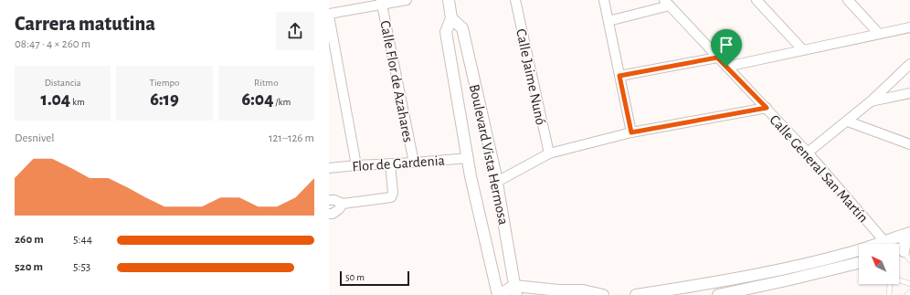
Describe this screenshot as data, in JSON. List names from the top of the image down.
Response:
{
  "streets": {
    "street": [
      "Calle Jaime Nunó",
      "Calle Flor de Azahares",
      "Boulevard Vista Hermosa",
      "Flor de Gardenia",
      "Calle General San Martín"
    ]
  },
  "crossings": [
    ["Calle Flor de Azahares", "Flor de Gardenia"],
    ["Boulevard Vista Hermosa", "Flor de Gardenia"]
  ],
  "scale_bar": "50 m",
  "north": "top left",
  "page": {
    "heading": ["Carrera matutina", "08:47 · 4 × 260 m"],
    "stats": [
      ["Distancia", "1.04 km"],
      ["Tiempo", "6:19"],
      ["Ritmo", "6:04 /km"]
    ],
    "chart": ["Desnivel", "121–126 m"],
    "list": [
      {
        "name": "260 m",
        "note": "5:44"
      },
      {
        "name": "520 m",
        "note": "5:53"
      }
    ],
    "scale": "50 m"
  }
}
